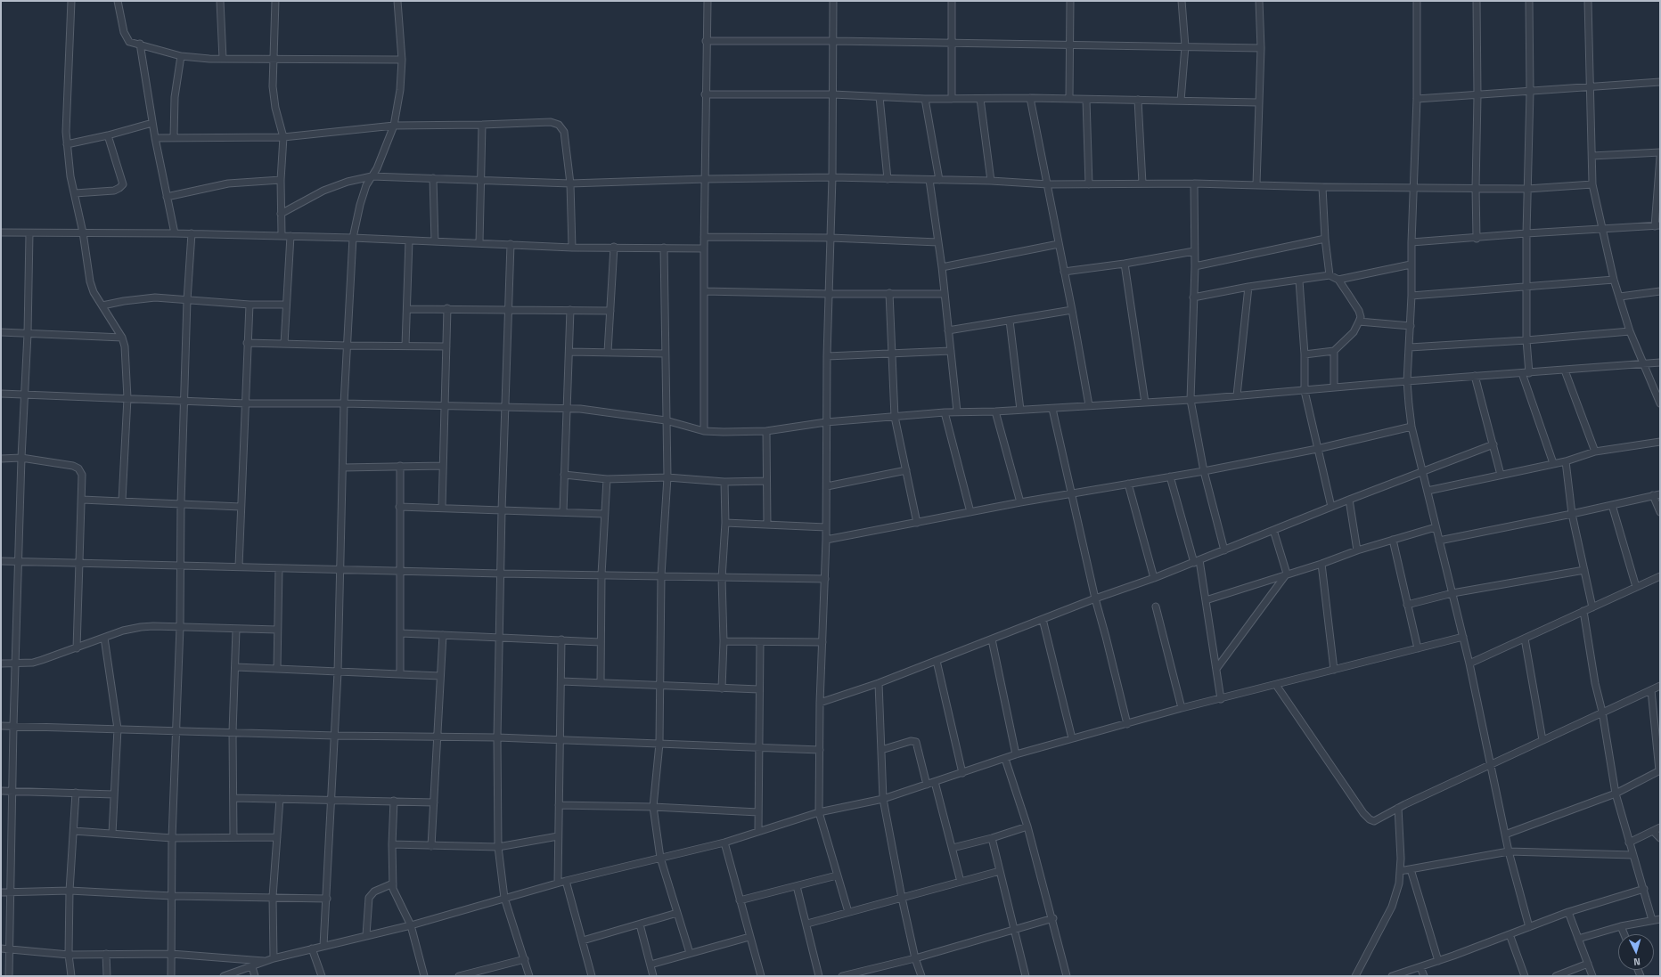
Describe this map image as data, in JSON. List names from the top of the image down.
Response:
{
  "north": "bottom"
}
